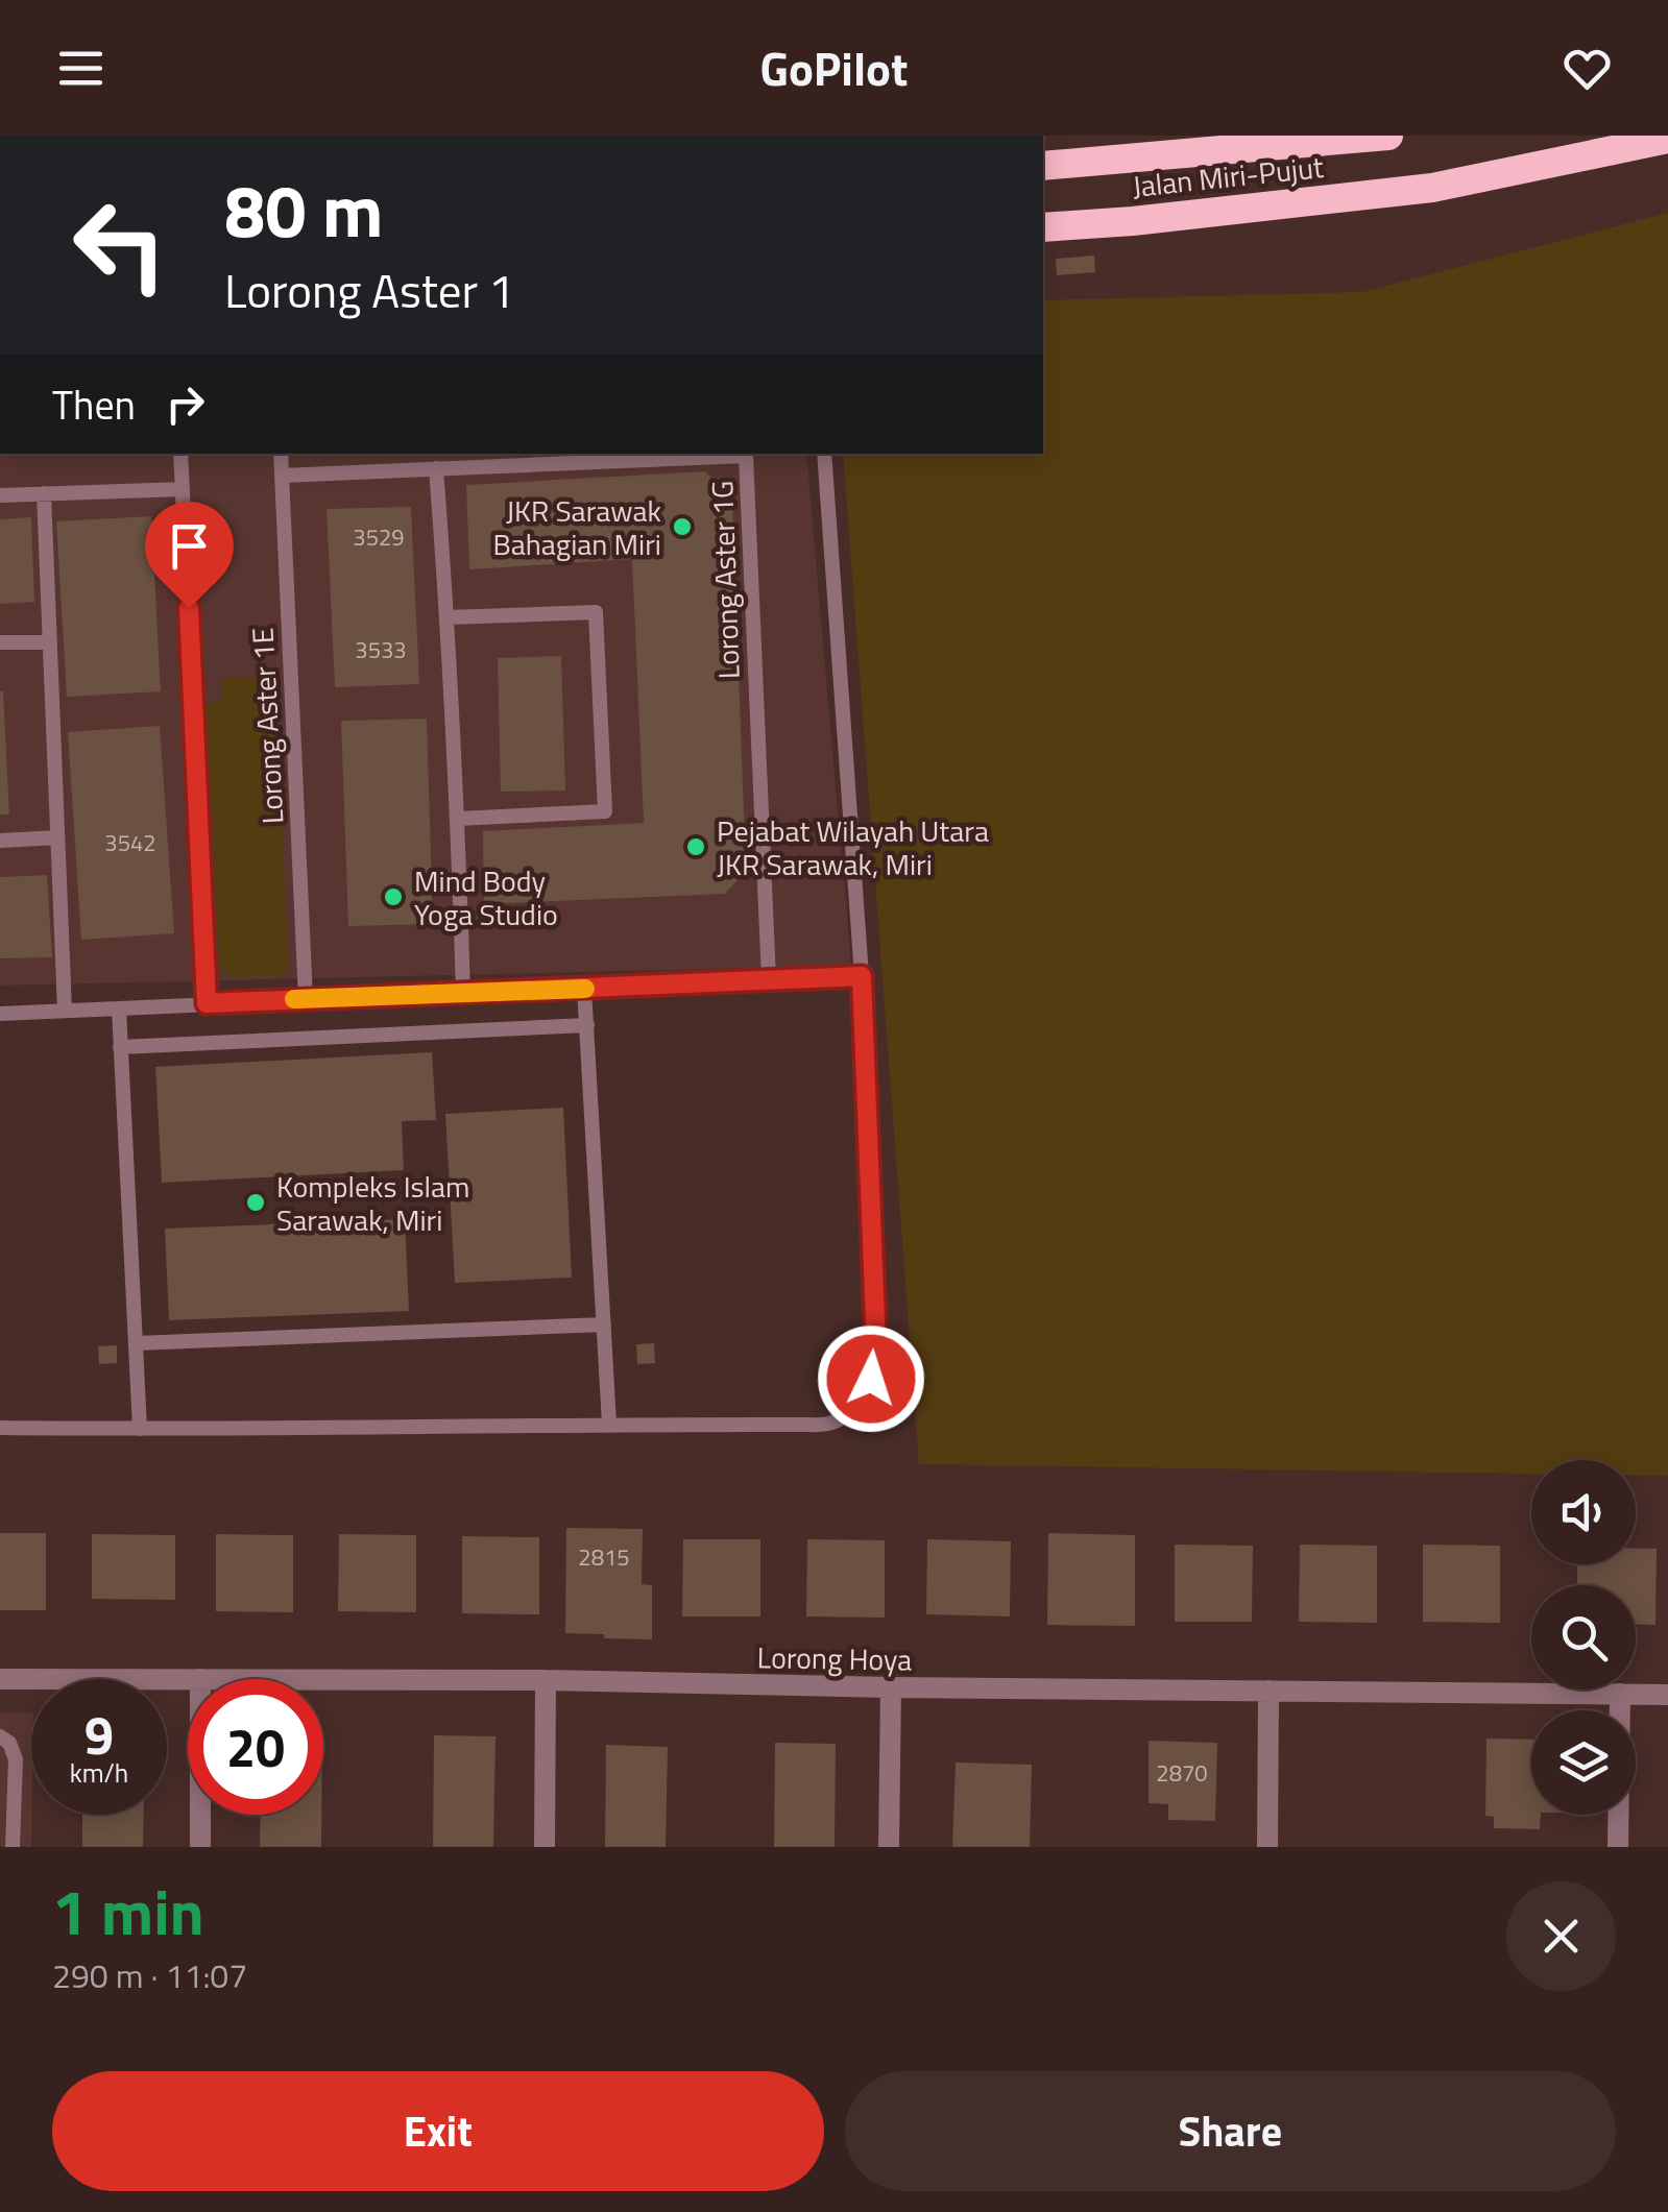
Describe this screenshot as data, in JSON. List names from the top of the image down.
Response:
{
  "streets": {
    "highway": ["Jalan Miri-Pujut"],
    "street": ["Lorong Hoya"],
    "lane": ["Lorong Aster 1G", "Lorong Aster 1E"]
  },
  "crossings": [
    ["Lorong Aster 1G", "Lorong Aster 1E"]
  ],
  "places": [
    "JKR Sarawak Bahagian Miri",
    "Pejabat Wilayah Utara JKR Sarawak, Miri",
    "Mind Body Yoga Studio",
    "Kompleks Islam Sarawak, Miri"
  ],
  "house_numbers": [
    "3529",
    "3533",
    "3542",
    "2815",
    "2870"
  ],
  "page": {
    "header": "GoPilot",
    "turn": ["80 m", "Lorong Aster 1"],
    "then": "Then",
    "speed": "9 km/h",
    "limit": "20",
    "heading": ["1 min", "290 m · 11:07"],
    "buttons": ["Exit", "Share"]
  }
}
